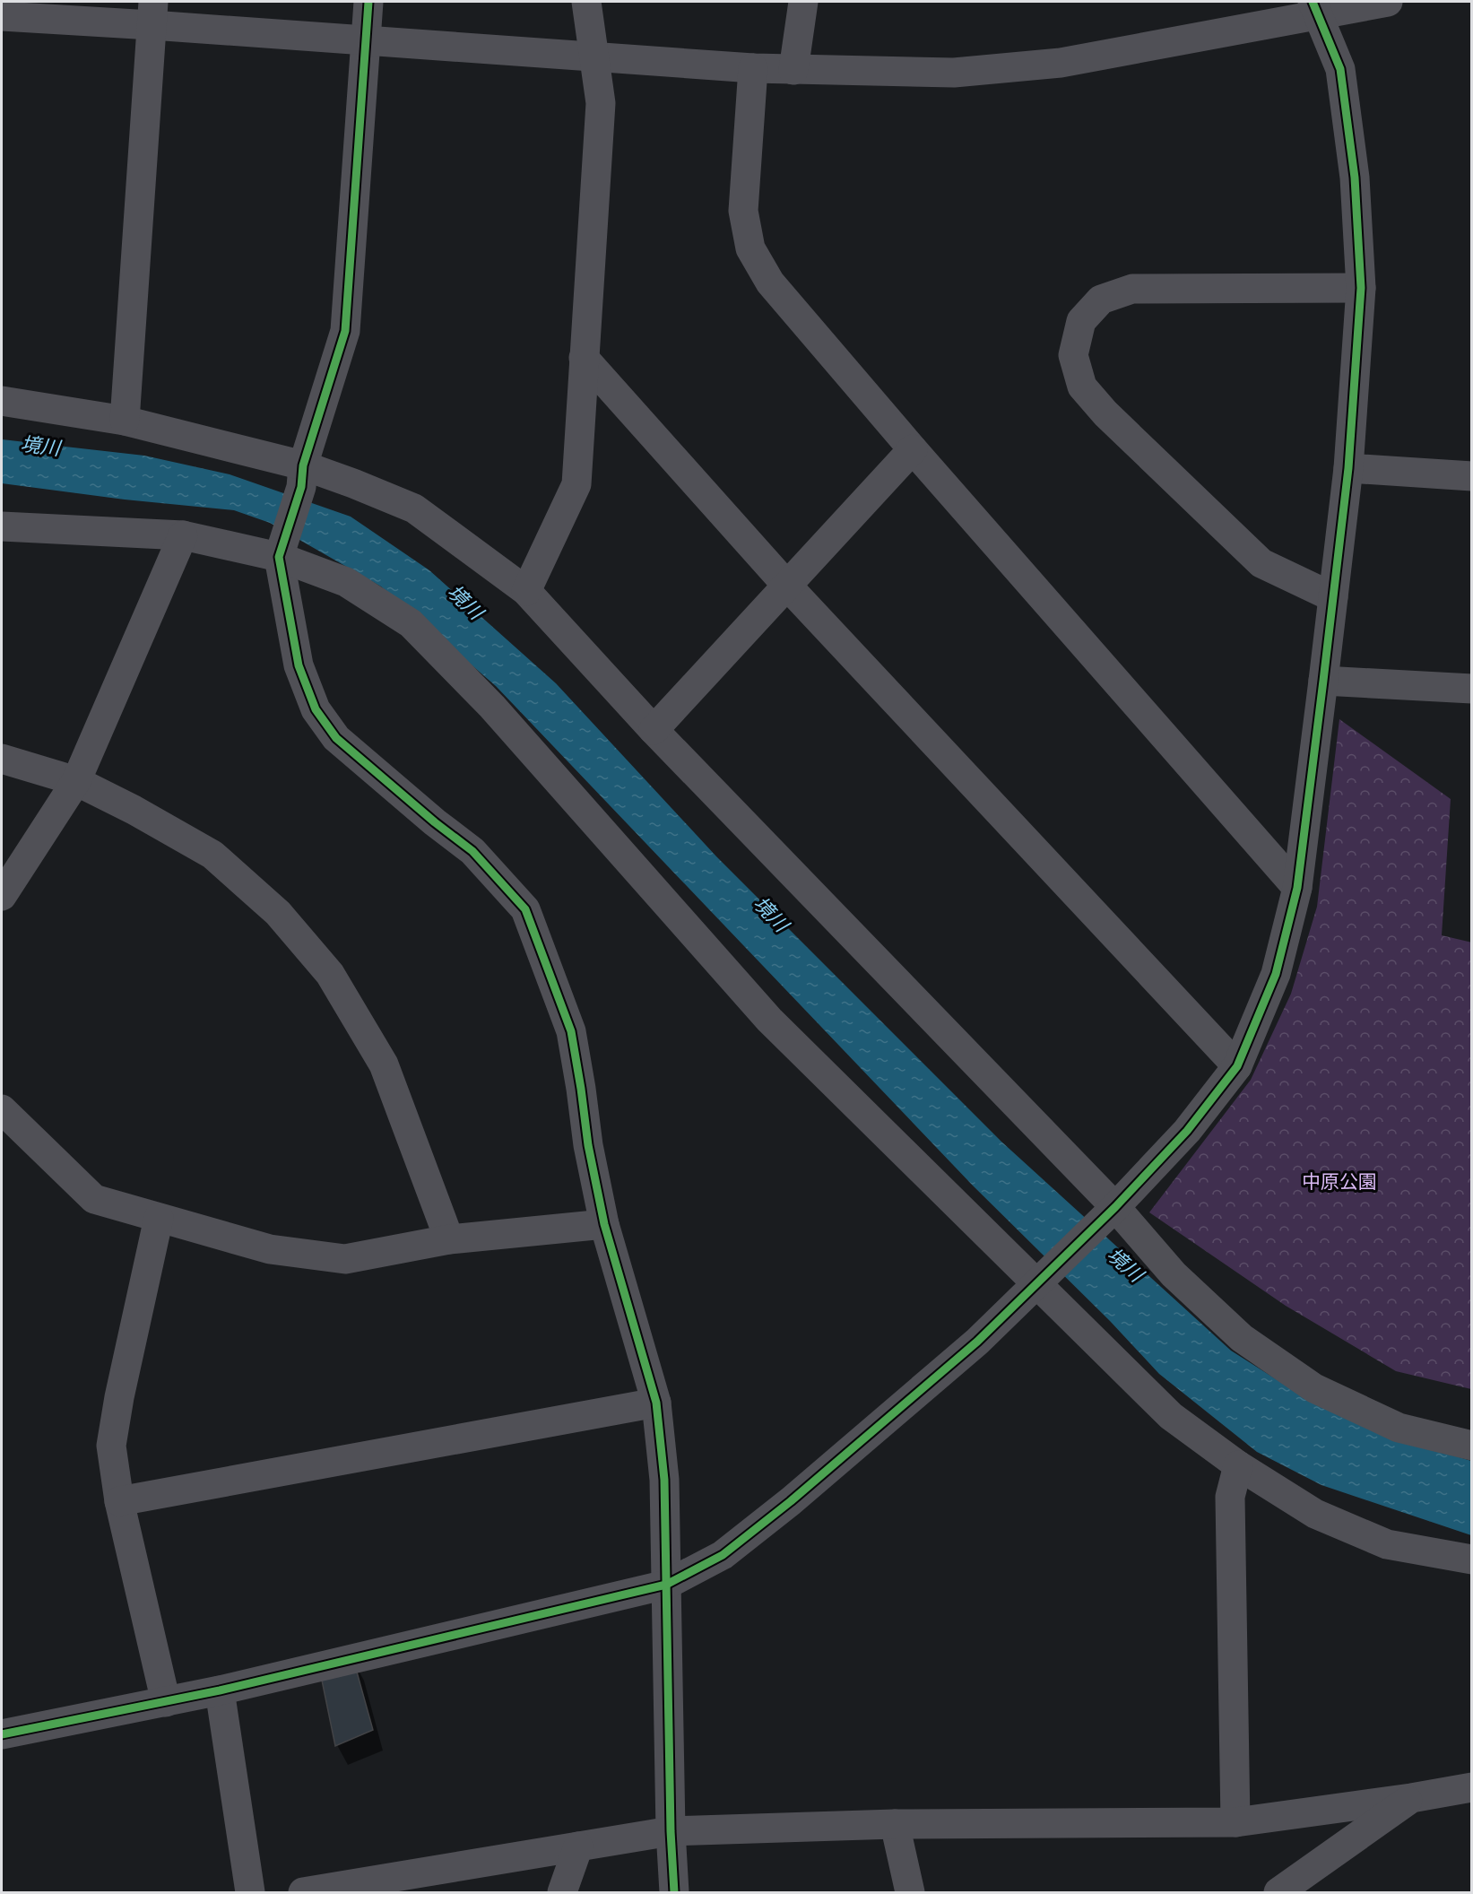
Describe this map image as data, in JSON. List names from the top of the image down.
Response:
{
  "water": ["境川"],
  "parks": ["中原公園"]
}
